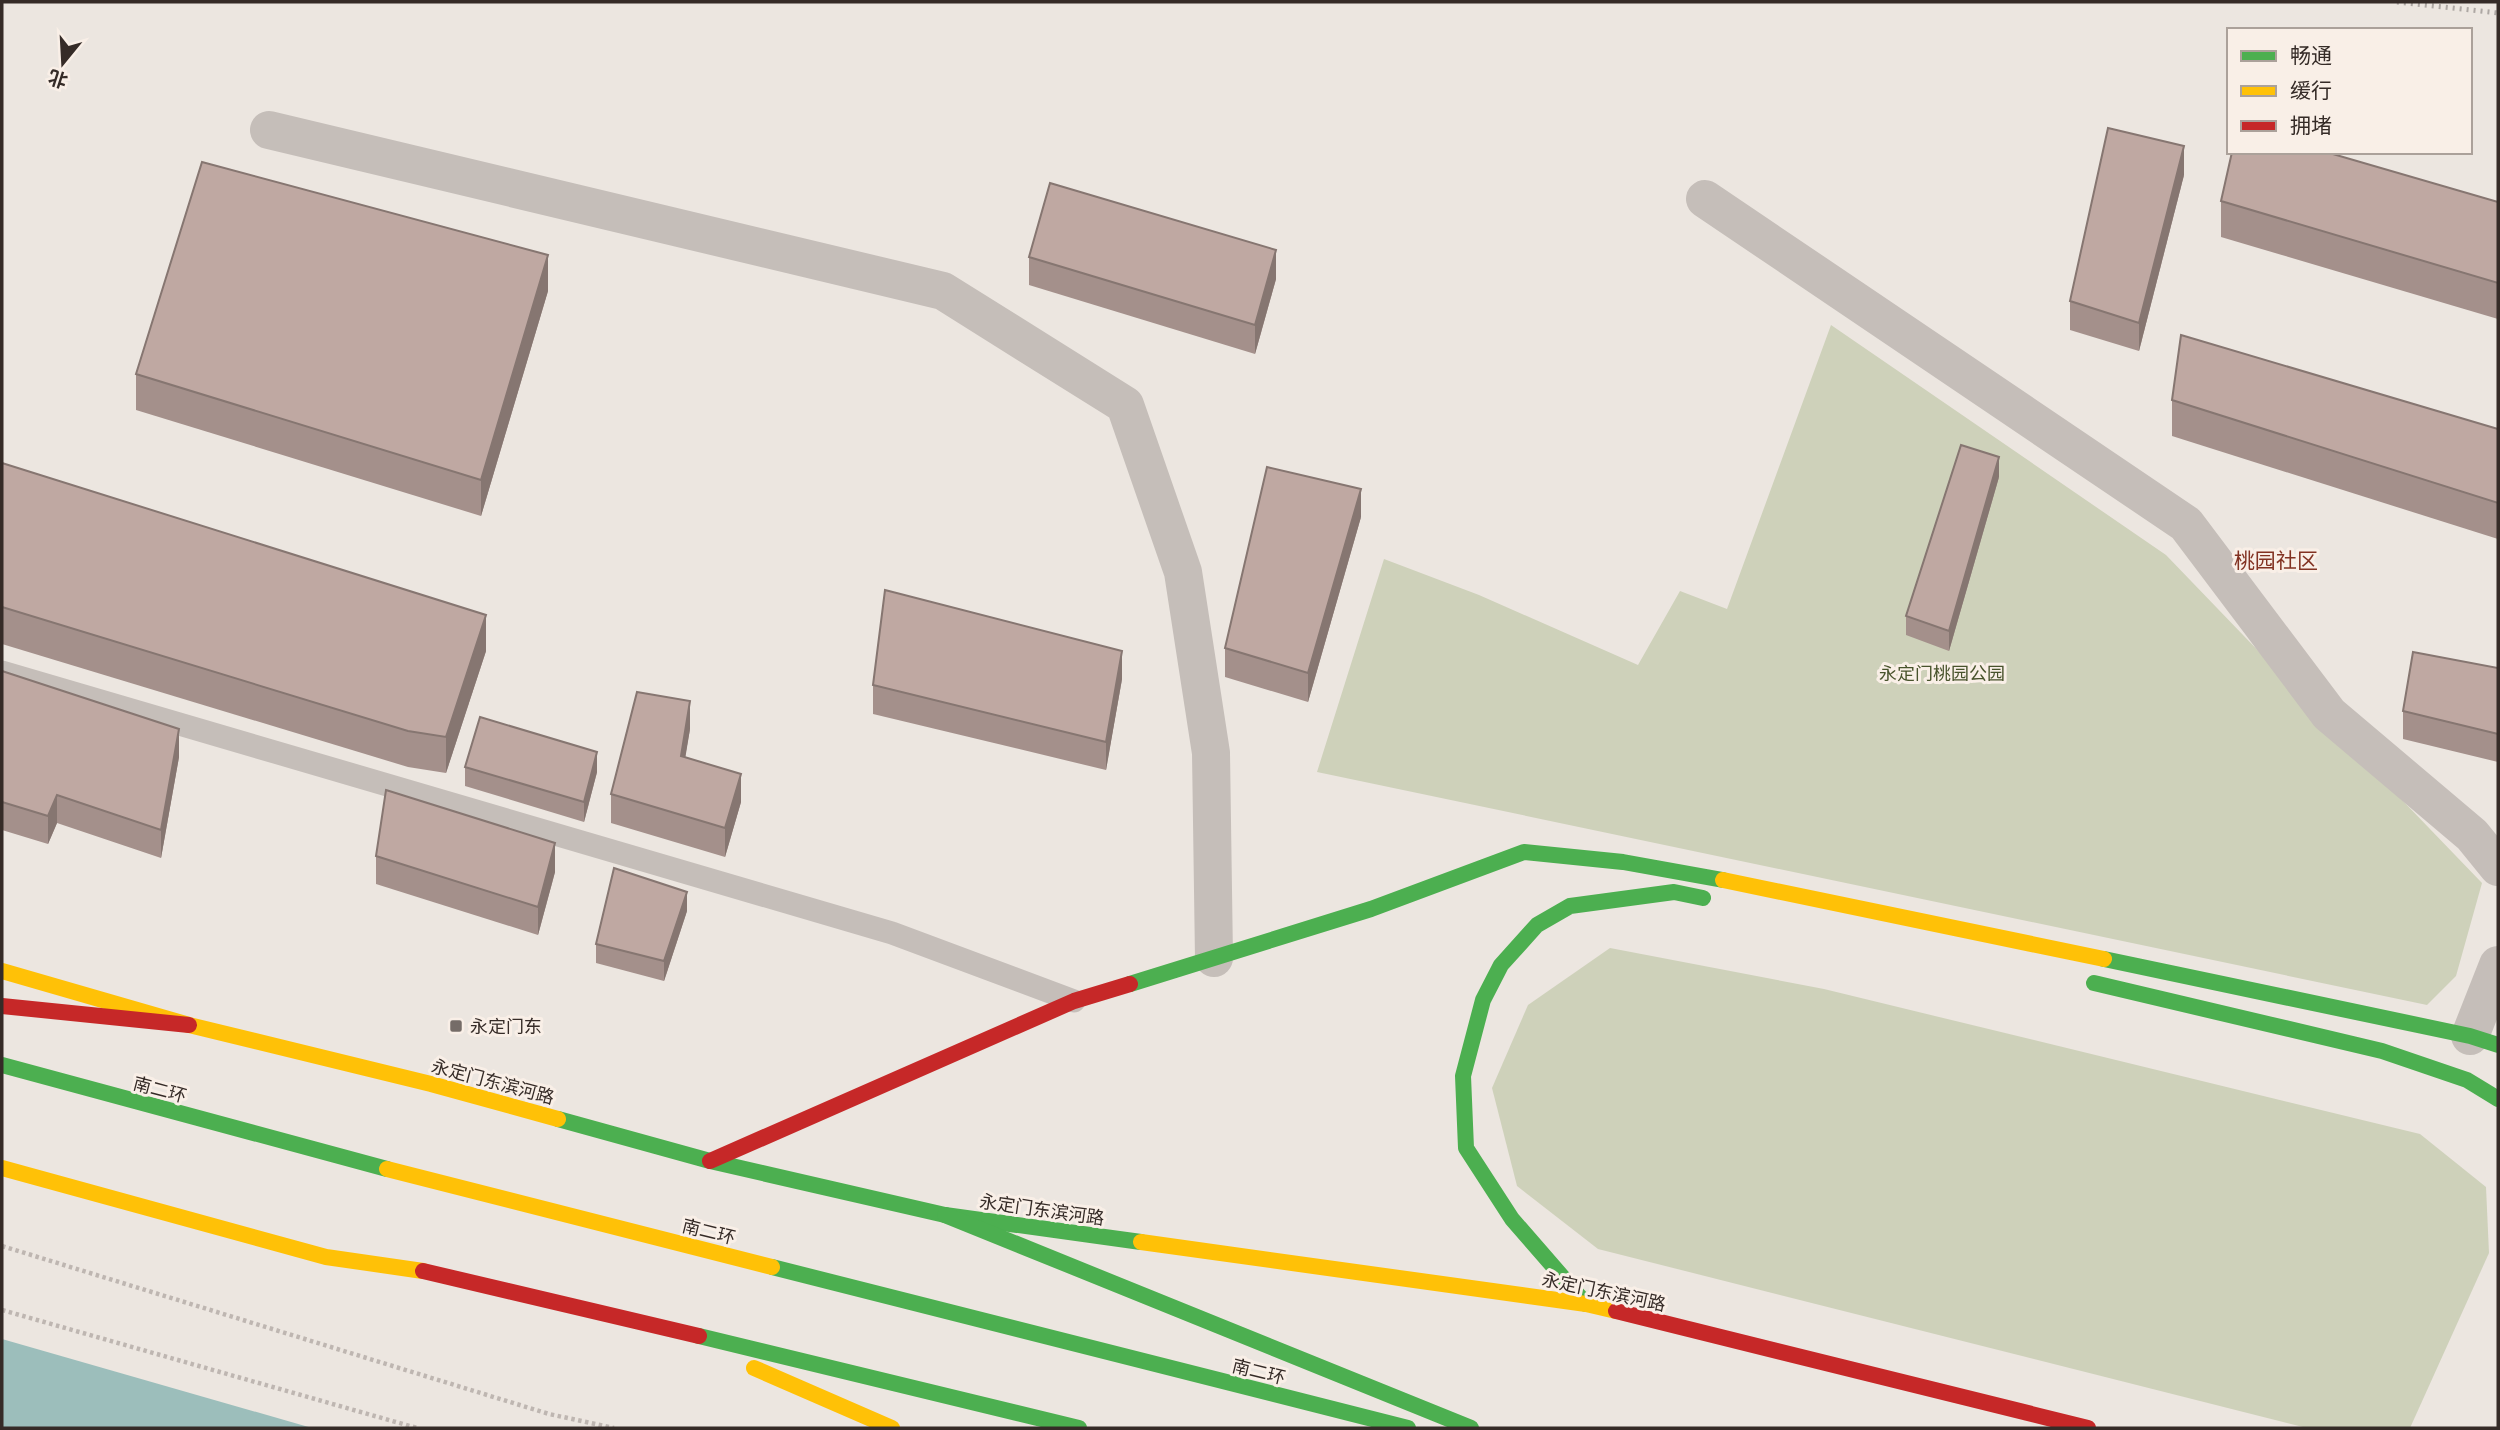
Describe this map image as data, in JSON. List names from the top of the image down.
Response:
{
  "streets": {
    "main road": ["永定门东滨河路", "南二环"]
  },
  "districts": ["桃园社区"],
  "parks": ["永定门桃园公园"],
  "places": {
    "transit": ["永定门东"]
  },
  "legend": ["畅通", "缓行", "拥堵"],
  "north": "bottom"
}
